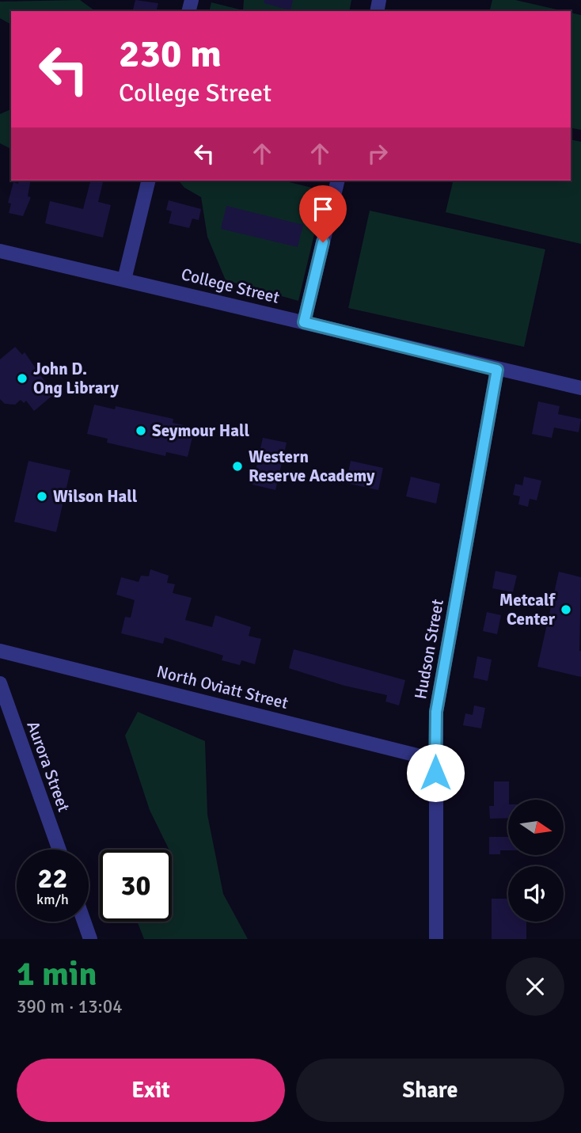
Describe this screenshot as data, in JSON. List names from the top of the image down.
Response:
{
  "streets": {
    "street": [
      "College Street",
      "Hudson Street",
      "North Oviatt Street",
      "Aurora Street"
    ]
  },
  "crossings": [
    ["College Street", "Hudson Street"],
    ["Hudson Street", "North Oviatt Street"]
  ],
  "places": [
    "John D. Ong Library",
    "Seymour Hall",
    "Western Reserve Academy",
    "Wilson Hall",
    "Metcalf Center"
  ],
  "north": "right",
  "page": {
    "turn": ["230 m", "College Street"],
    "speed": "22 km/h",
    "limit": "30",
    "heading": ["1 min", "390 m · 13:04"],
    "buttons": ["Exit", "Share"]
  }
}
